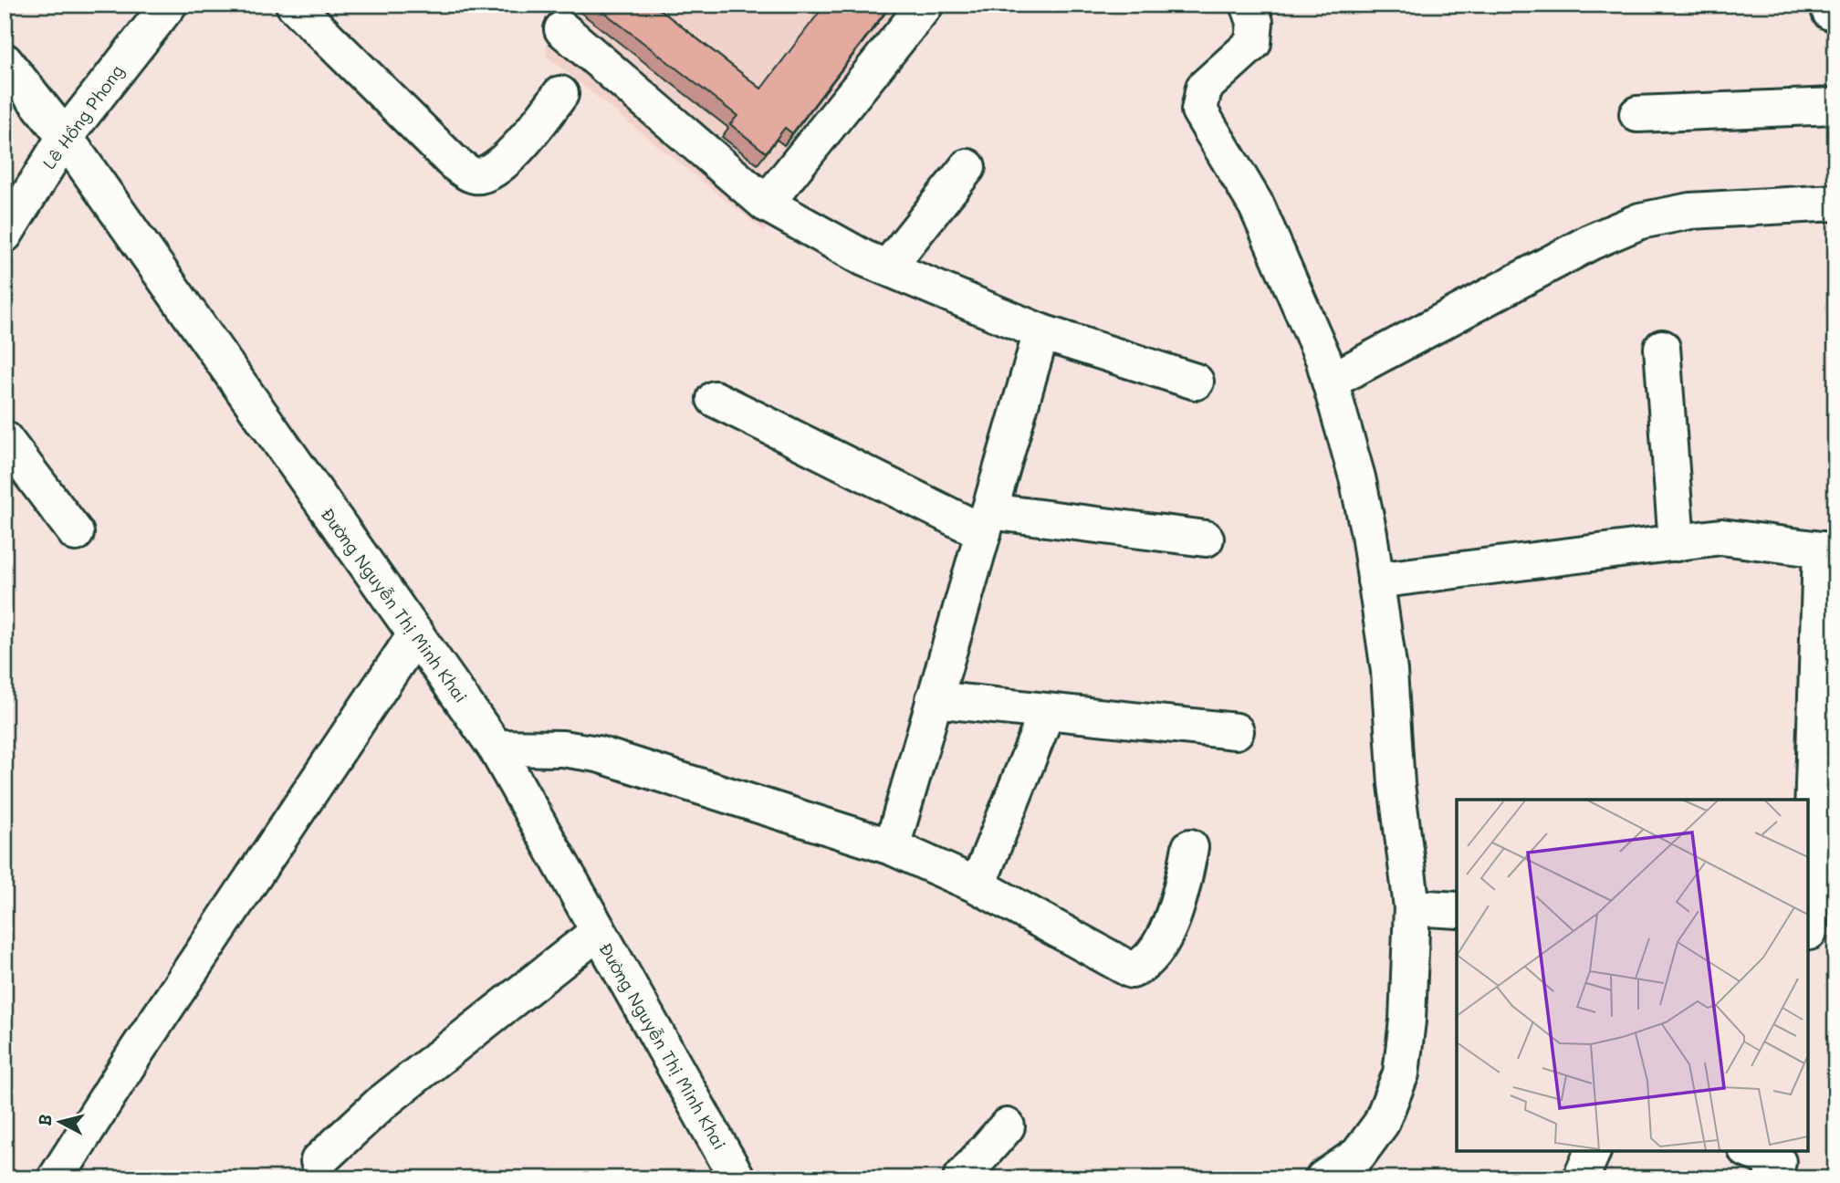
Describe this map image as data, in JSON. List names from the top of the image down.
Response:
{
  "streets": {
    "street": ["Lê Hồng Phong", "Đường Nguyễn Thị Minh Khai"]
  },
  "crossings": [
    ["Lê Hồng Phong", "Đường Nguyễn Thị Minh Khai"]
  ],
  "north": "left"
}
